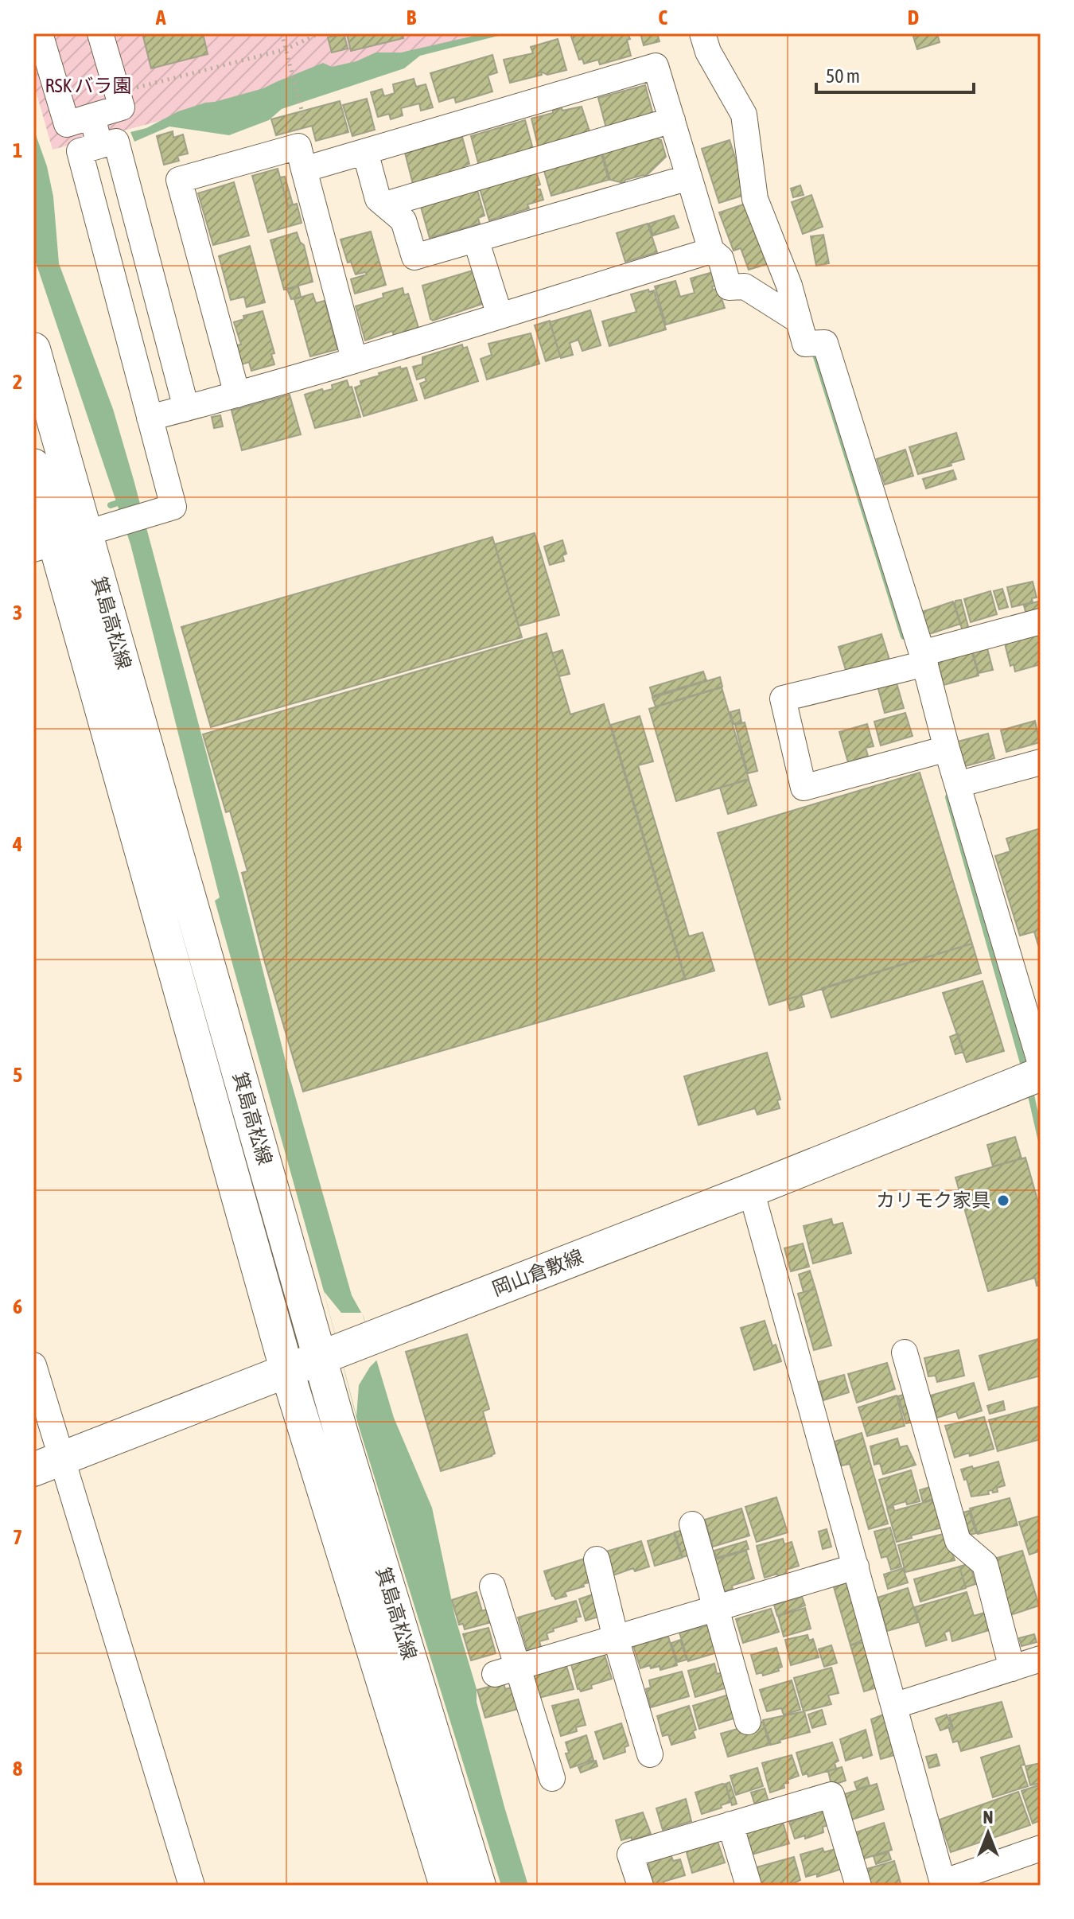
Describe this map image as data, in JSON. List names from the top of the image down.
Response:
{
  "streets": {
    "main road": ["箕島高松線", "岡山倉敷線"]
  },
  "crossings": [
    ["箕島高松線", "岡山倉敷線"]
  ],
  "parks": ["RSK バラ園"],
  "places": ["カリモク家具"],
  "scale_bar": "50 m",
  "north": "top",
  "grid": {
    "columns": [
      "A",
      "B",
      "C",
      "D"
    ],
    "rows": [
      "1",
      "2",
      "3",
      "4",
      "5",
      "6",
      "7",
      "8"
    ]
  }
}
